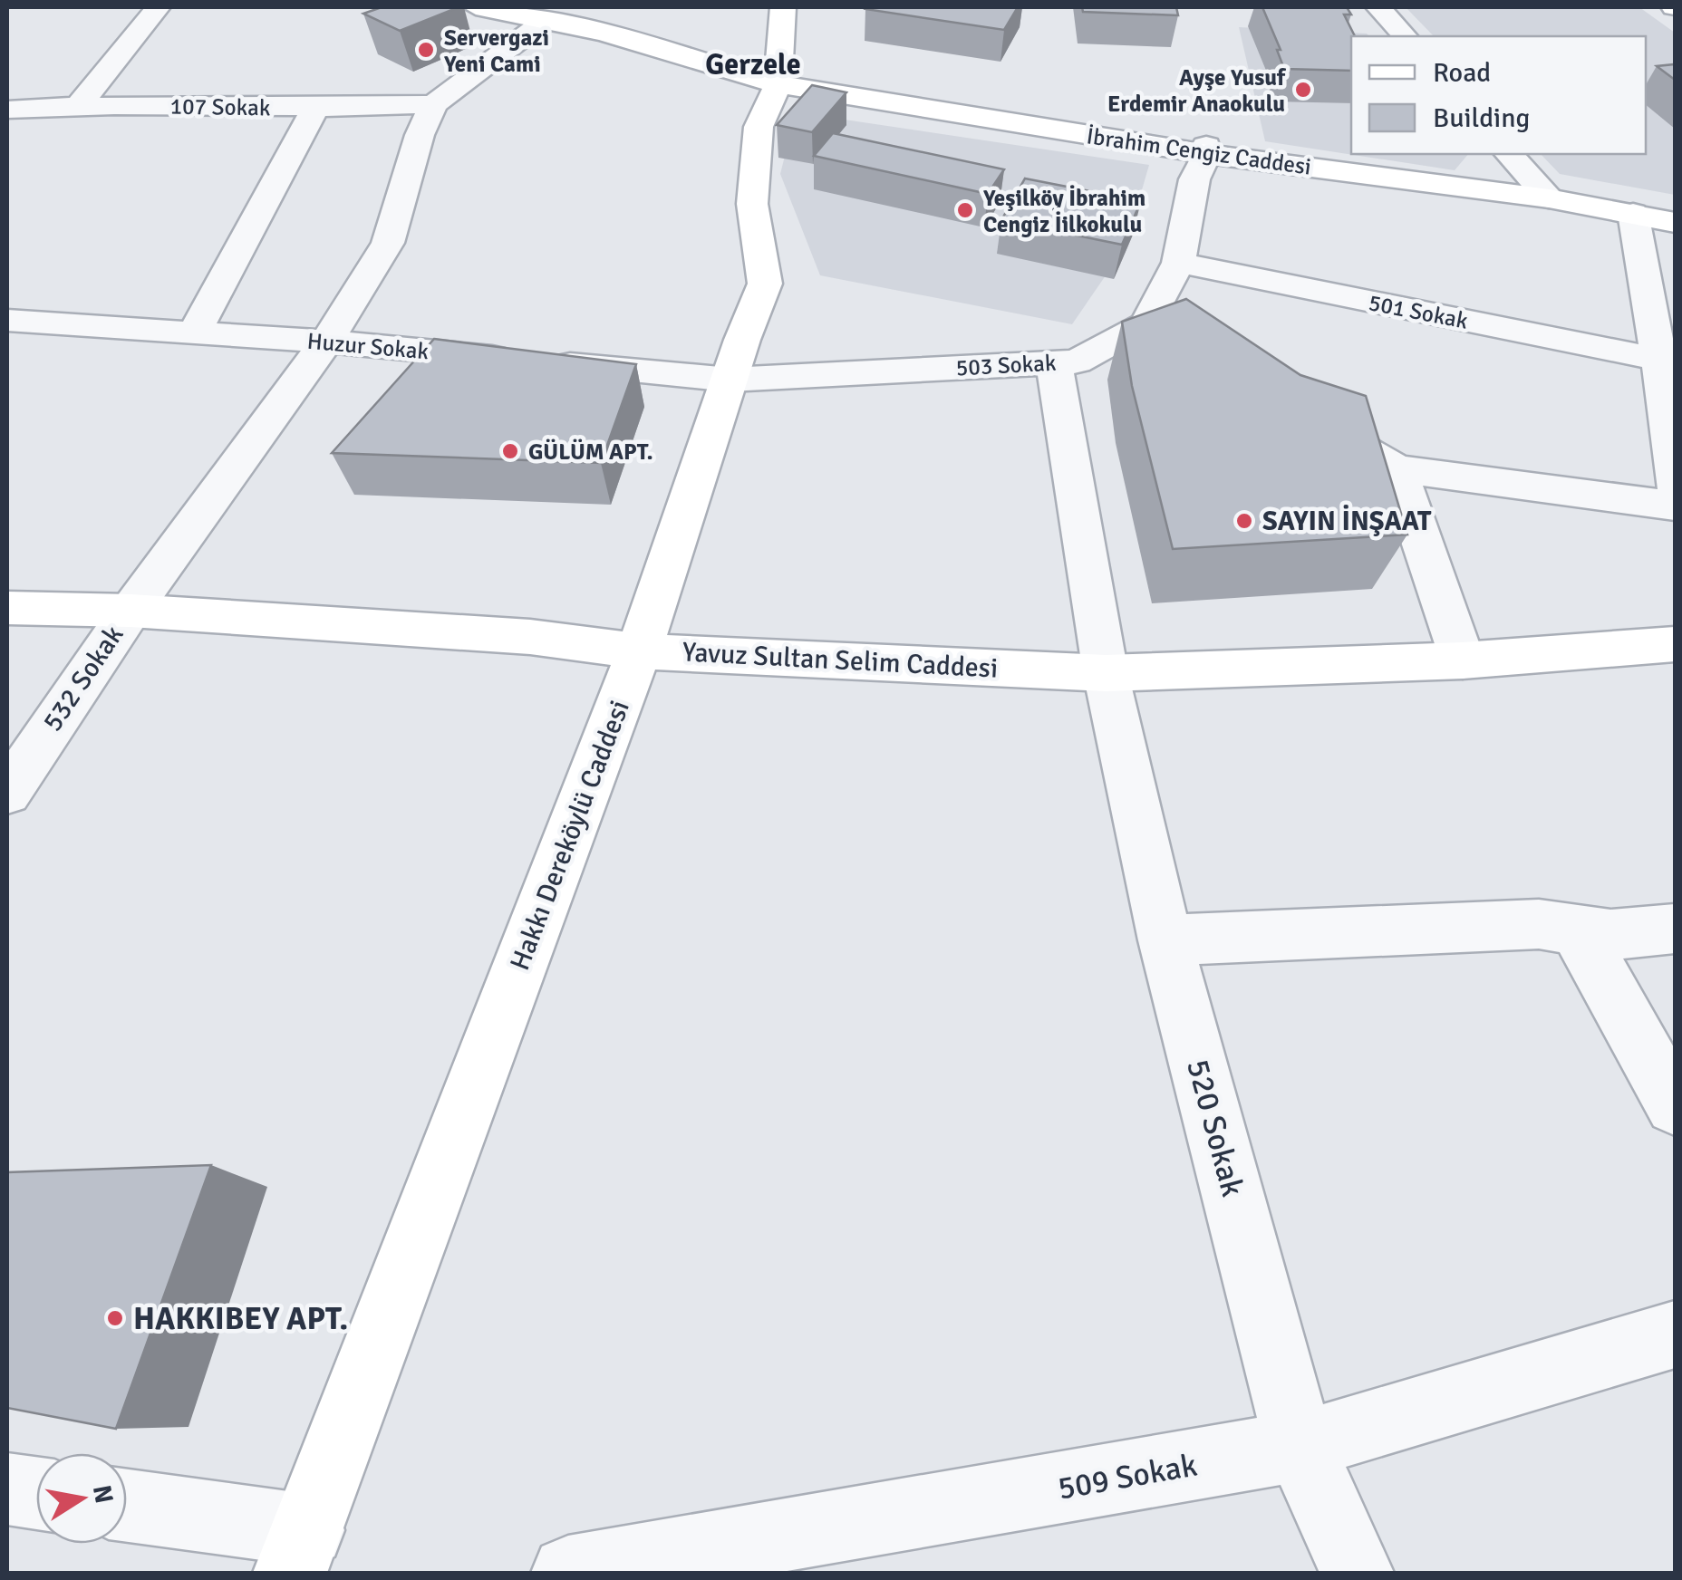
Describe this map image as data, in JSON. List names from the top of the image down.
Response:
{
  "streets": {
    "street": [
      "107 Sokak",
      "İbrahim Cengiz Caddesi",
      "501 Sokak",
      "Huzur Sokak",
      "503 Sokak",
      "Yavuz Sultan Selim Caddesi",
      "532 Sokak",
      "Hakkı Dereköylü Caddesi",
      "520 Sokak",
      "509 Sokak"
    ]
  },
  "crossings": [
    ["107 Sokak", "532 Sokak"],
    ["İbrahim Cengiz Caddesi", "503 Sokak"],
    ["İbrahim Cengiz Caddesi", "Hakkı Dereköylü Caddesi"],
    ["501 Sokak", "503 Sokak"],
    ["Huzur Sokak", "503 Sokak"],
    ["Huzur Sokak", "532 Sokak"],
    ["Huzur Sokak", "Hakkı Dereköylü Caddesi"],
    ["503 Sokak", "Hakkı Dereköylü Caddesi"],
    ["503 Sokak", "520 Sokak"],
    ["Yavuz Sultan Selim Caddesi", "532 Sokak"],
    ["Yavuz Sultan Selim Caddesi", "Hakkı Dereköylü Caddesi"],
    ["Yavuz Sultan Selim Caddesi", "520 Sokak"],
    ["520 Sokak", "509 Sokak"]
  ],
  "districts": ["Gerzele"],
  "places": [
    "Servergazi Yeni Cami",
    "Ayşe Yusuf Erdemir Anaokulu",
    "Yeşilköy İbrahim Cengiz İilkokulu",
    "GÜLÜM APT.",
    "SAYIN İNŞAAT",
    "HAKKIBEY APT."
  ],
  "legend": ["Road", "Building"],
  "north": "right"
}
